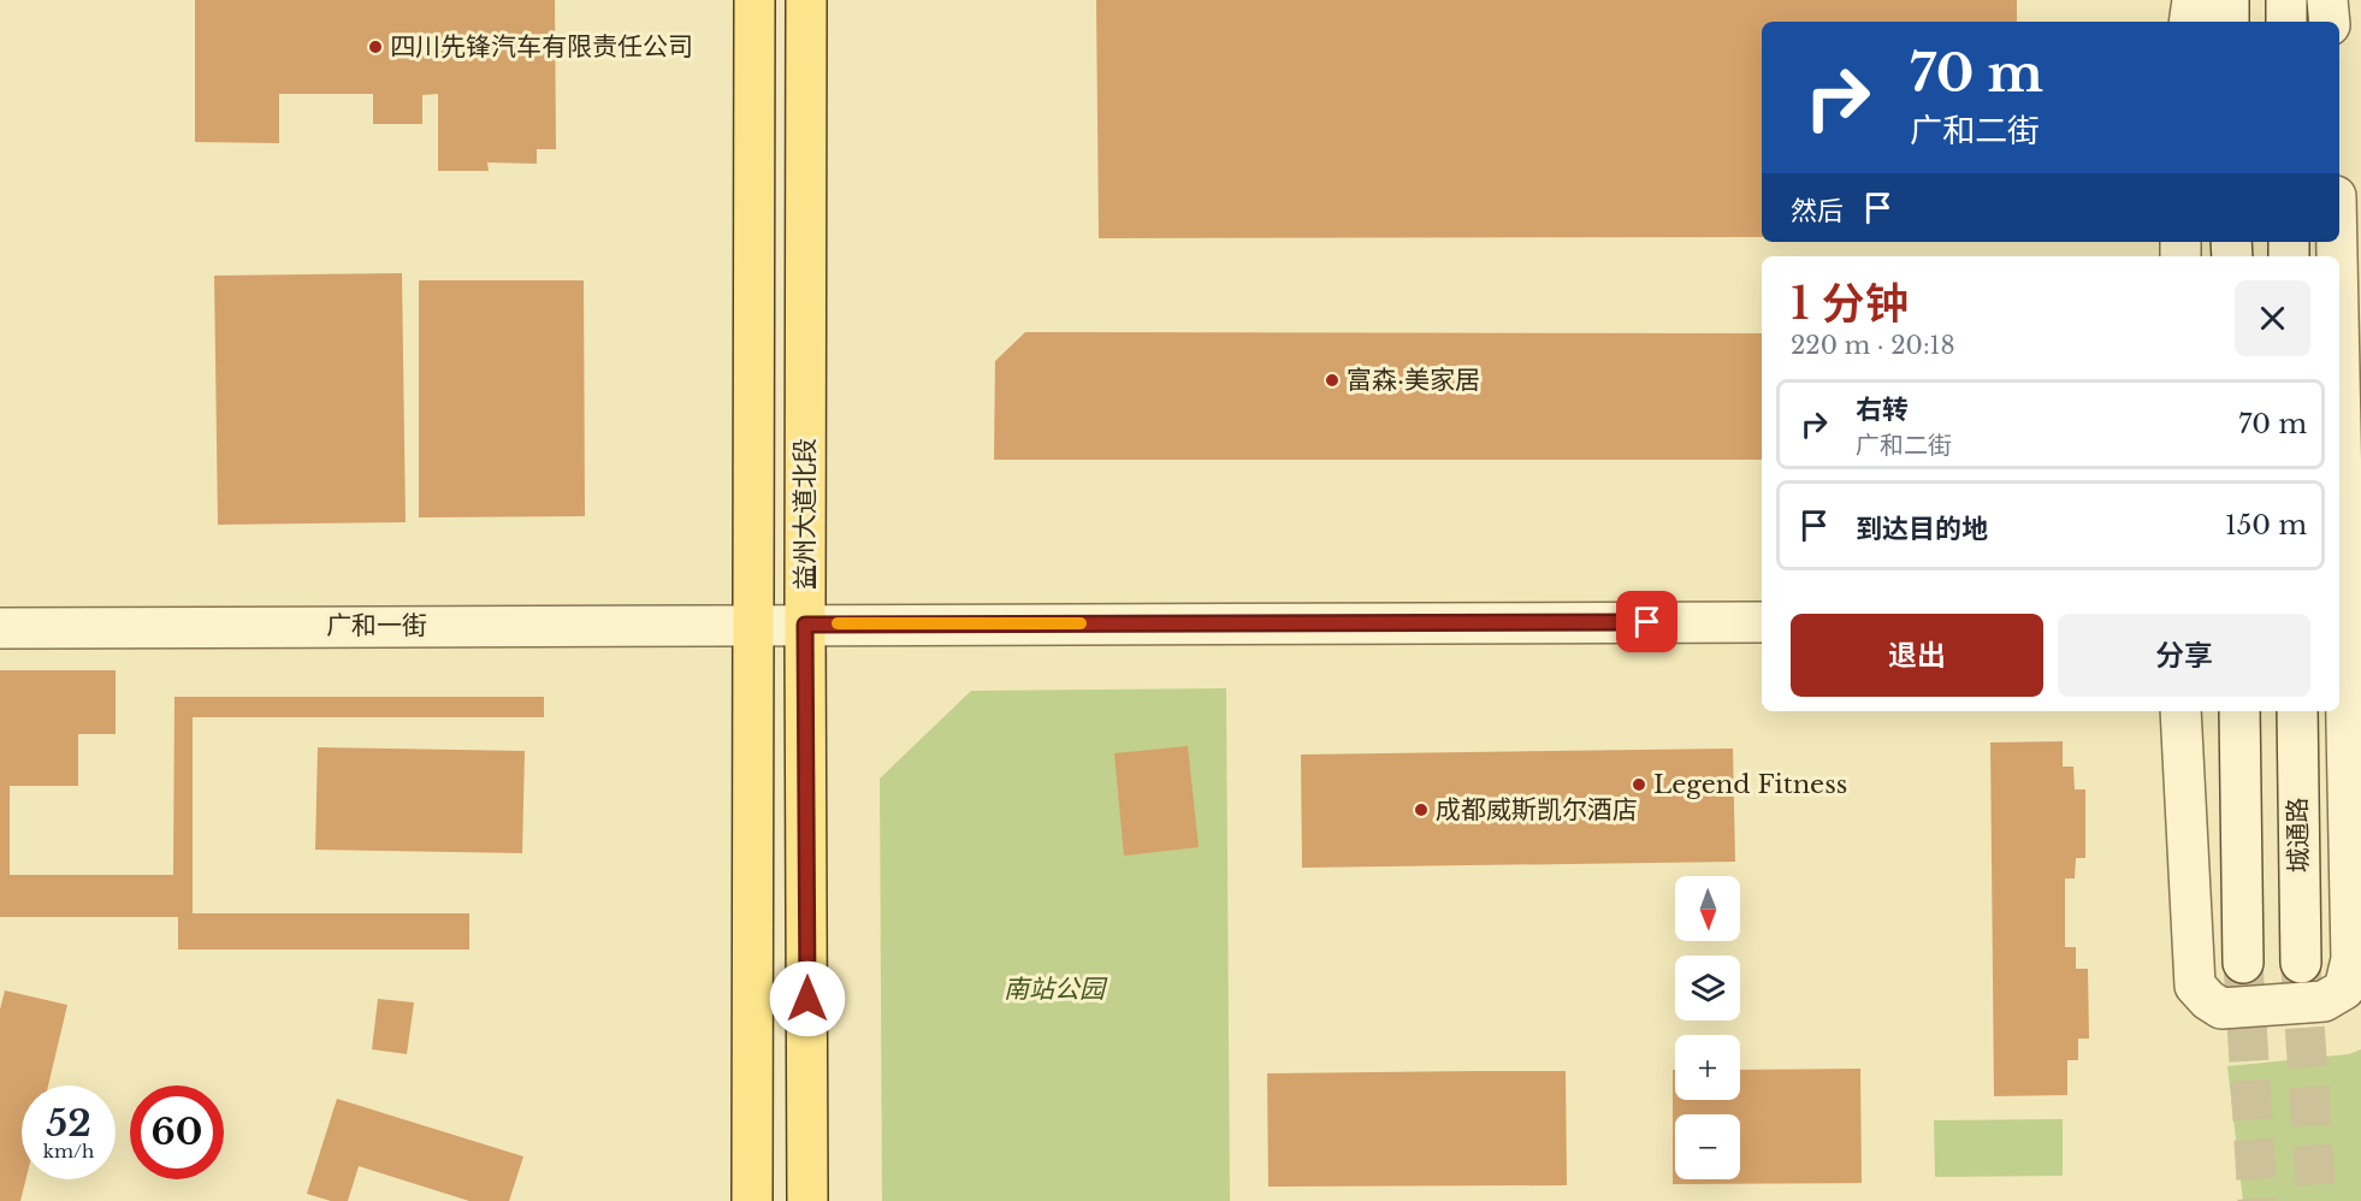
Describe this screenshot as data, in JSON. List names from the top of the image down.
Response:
{
  "streets": {
    "main road": ["益州大道北段"],
    "street": ["广和一街", "城通路"]
  },
  "crossings": [
    ["益州大道北段", "广和一街"]
  ],
  "parks": ["南站公园"],
  "places": [
    "四川先锋汽车有限责任公司",
    "富森·美家居",
    "Legend Fitness",
    "成都威斯凯尔酒店"
  ],
  "north": "bottom",
  "page": {
    "turn": ["70 m", "广和二街"],
    "then": "然后",
    "heading": ["1 分钟", "220 m · 20:18"],
    "list": [
      {
        "name": "右转",
        "note": "广和二街",
        "value": "70 m"
      },
      {
        "name": "到达目的地",
        "value": "150 m"
      }
    ],
    "buttons": ["退出", "分享"],
    "map_buttons": ["+", "−"],
    "speed": "52 km/h",
    "limit": "60"
  }
}
